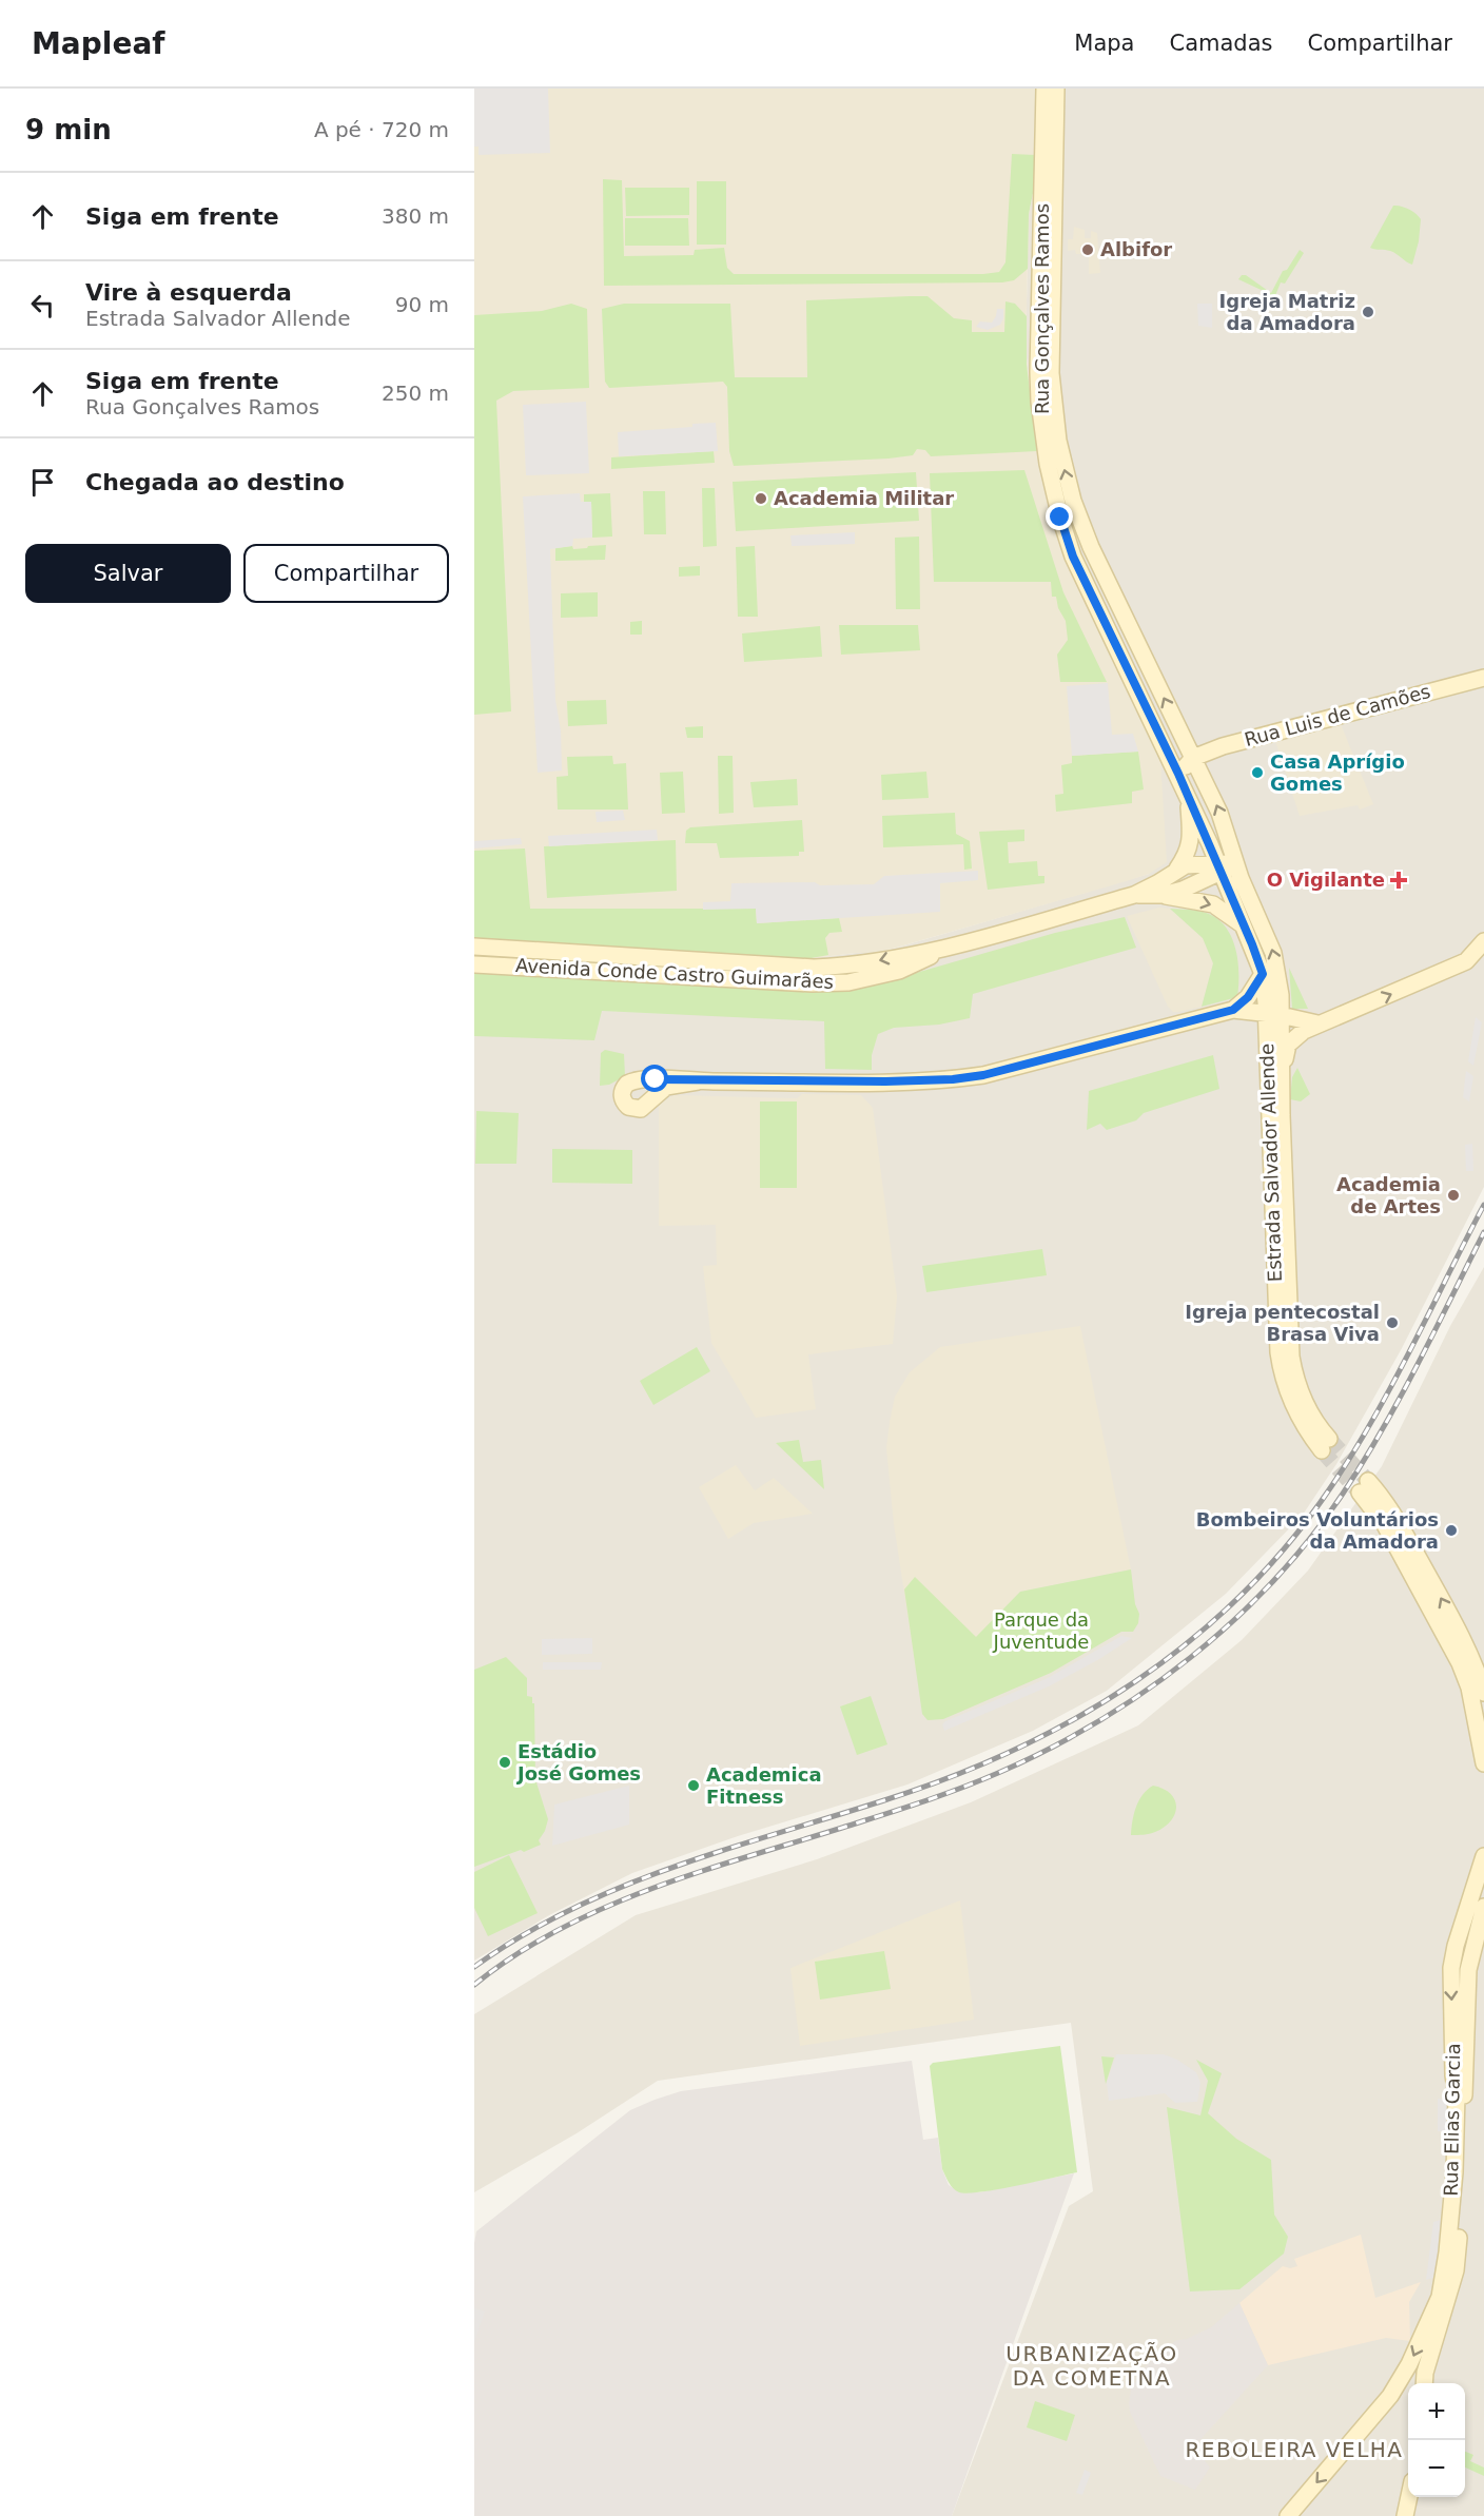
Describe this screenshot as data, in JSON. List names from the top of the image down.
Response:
{
  "streets": {
    "main road": [
      "Rua Gonçalves Ramos",
      "Rua Luis de Camões",
      "Avenida Conde Castro Guimarães",
      "Estrada Salvador Allende",
      "Rua Elias Garcia"
    ]
  },
  "crossings": [
    ["Rua Gonçalves Ramos", "Rua Luis de Camões"],
    ["Rua Gonçalves Ramos", "Avenida Conde Castro Guimarães"],
    ["Rua Gonçalves Ramos", "Estrada Salvador Allende"],
    ["Avenida Conde Castro Guimarães", "Estrada Salvador Allende"]
  ],
  "districts": ["URBANIZAÇÃO DA COMETNA", "REBOLEIRA VELHA"],
  "parks": ["Parque da Juventude"],
  "places": {
    "other": [
      "Albifor",
      "Igreja Matriz da Amadora",
      "Academia Militar",
      "Casa Aprígio Gomes",
      "Academia de Artes",
      "Igreja pentecostal Brasa Viva",
      "Bombeiros Voluntários da Amadora",
      "Estádio José Gomes",
      "Academica Fitness"
    ],
    "health": ["O Vigilante"]
  },
  "page": {
    "header": "Mapleaf",
    "nav": ["Mapa", "Camadas", "Compartilhar"],
    "heading": ["9 min", "A pé · 720 m"],
    "list": [
      ["Siga em frente", "380 m"],
      ["Vire à esquerda", "Estrada Salvador Allende", "90 m"],
      ["Siga em frente", "Rua Gonçalves Ramos", "250 m"],
      "Chegada ao destino"
    ],
    "buttons": ["Salvar", "Compartilhar"],
    "map_buttons": ["+", "−"]
  }
}
